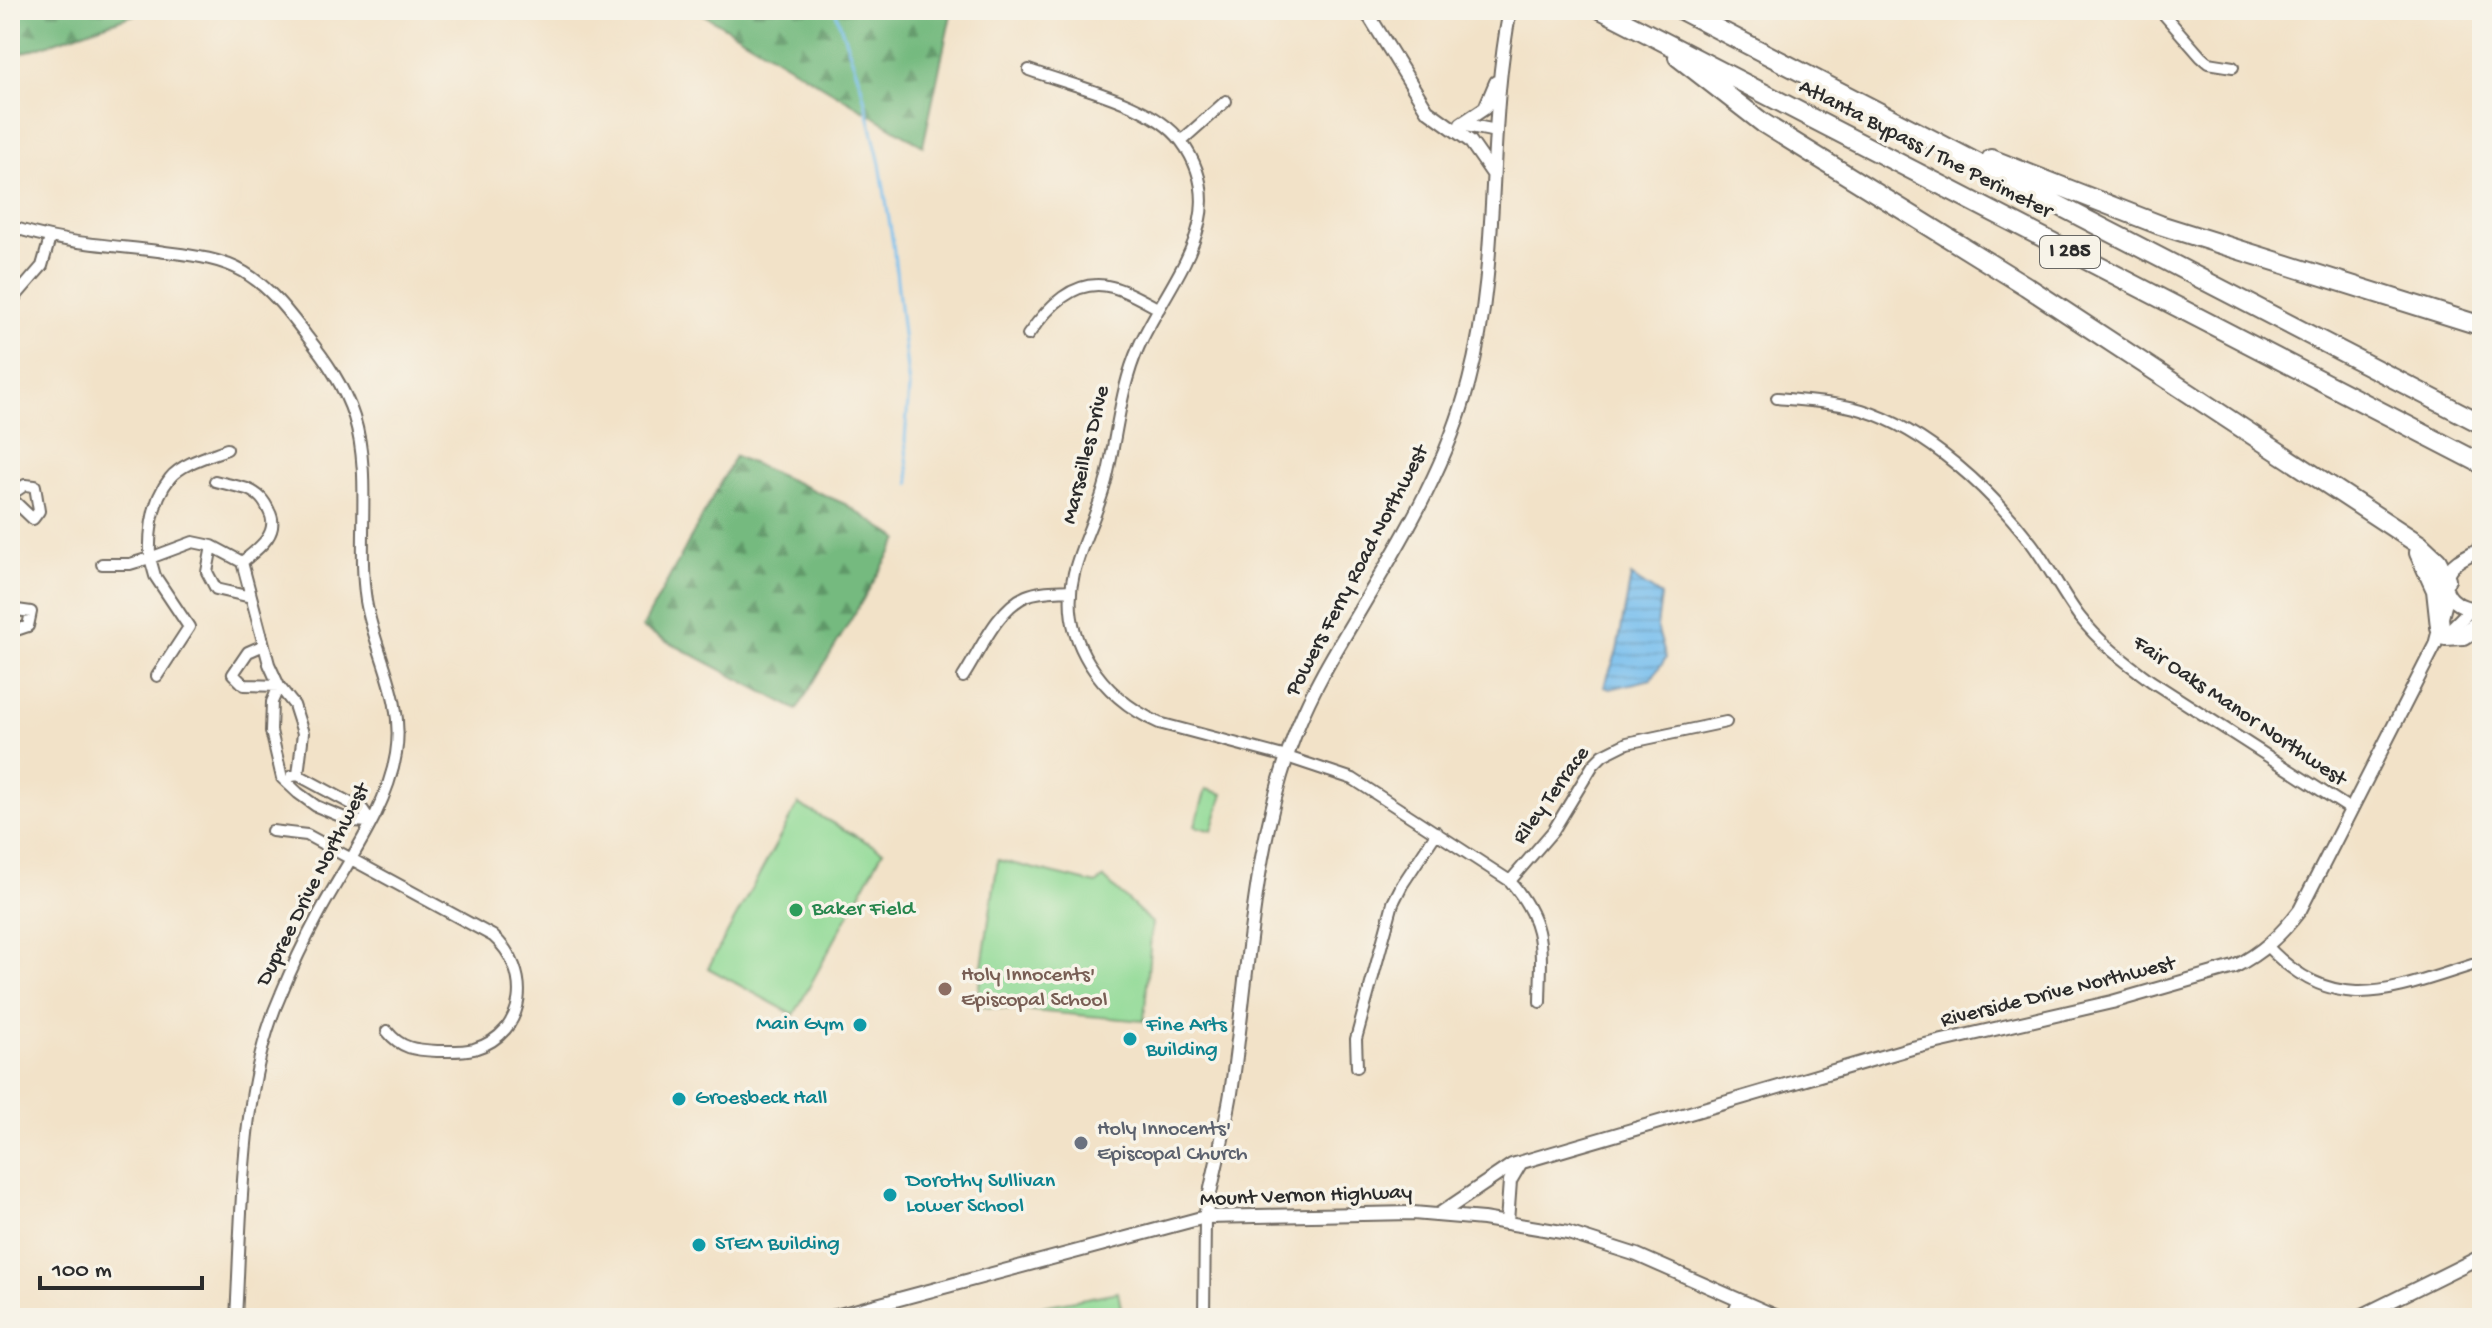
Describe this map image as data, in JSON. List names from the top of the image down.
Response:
{
  "streets": {
    "highway": ["Atlanta Bypass / The Perimeter", "I 285"],
    "street": [
      "Marseilles Drive",
      "Powers Ferry Road Northwest",
      "Fair Oaks Manor Northwest",
      "Riley Terrace",
      "Dupree Drive Northwest",
      "Riverside Drive Northwest",
      "Mount Vernon Highway"
    ]
  },
  "crossings": [
    ["Marseilles Drive", "Powers Ferry Road Northwest"],
    ["Marseilles Drive", "Riley Terrace"],
    ["Powers Ferry Road Northwest", "Mount Vernon Highway"],
    ["Fair Oaks Manor Northwest", "Riverside Drive Northwest"],
    ["Riverside Drive Northwest", "Mount Vernon Highway"]
  ],
  "places": [
    "Baker Field",
    "Holy Innocents' Episcopal School",
    "Main Gym",
    "Fine Arts Building",
    "Groesbeck Hall",
    "Holy Innocents' Episcopal Church",
    "Dorothy Sullivan Lower School",
    "STEM Building"
  ],
  "scale_bar": "100 m"
}
